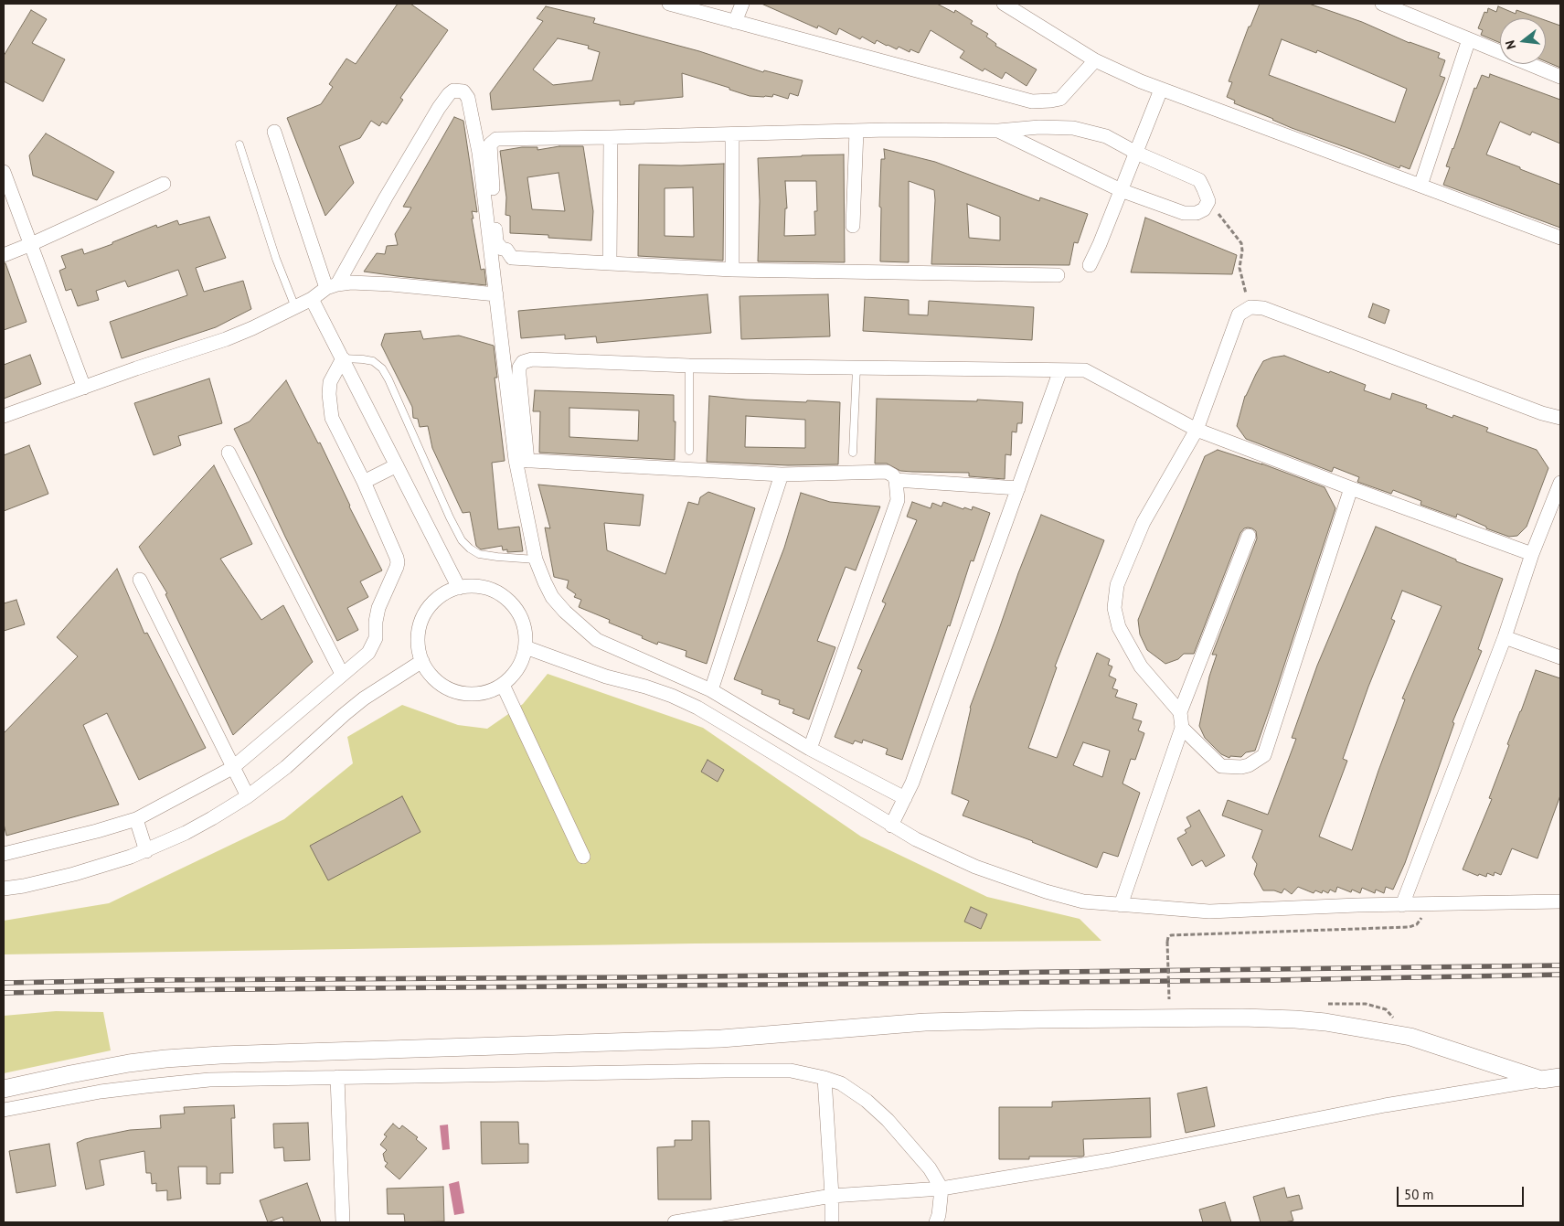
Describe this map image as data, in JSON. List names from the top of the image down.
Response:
{
  "scale_bar": "50 m",
  "north": "left"
}
